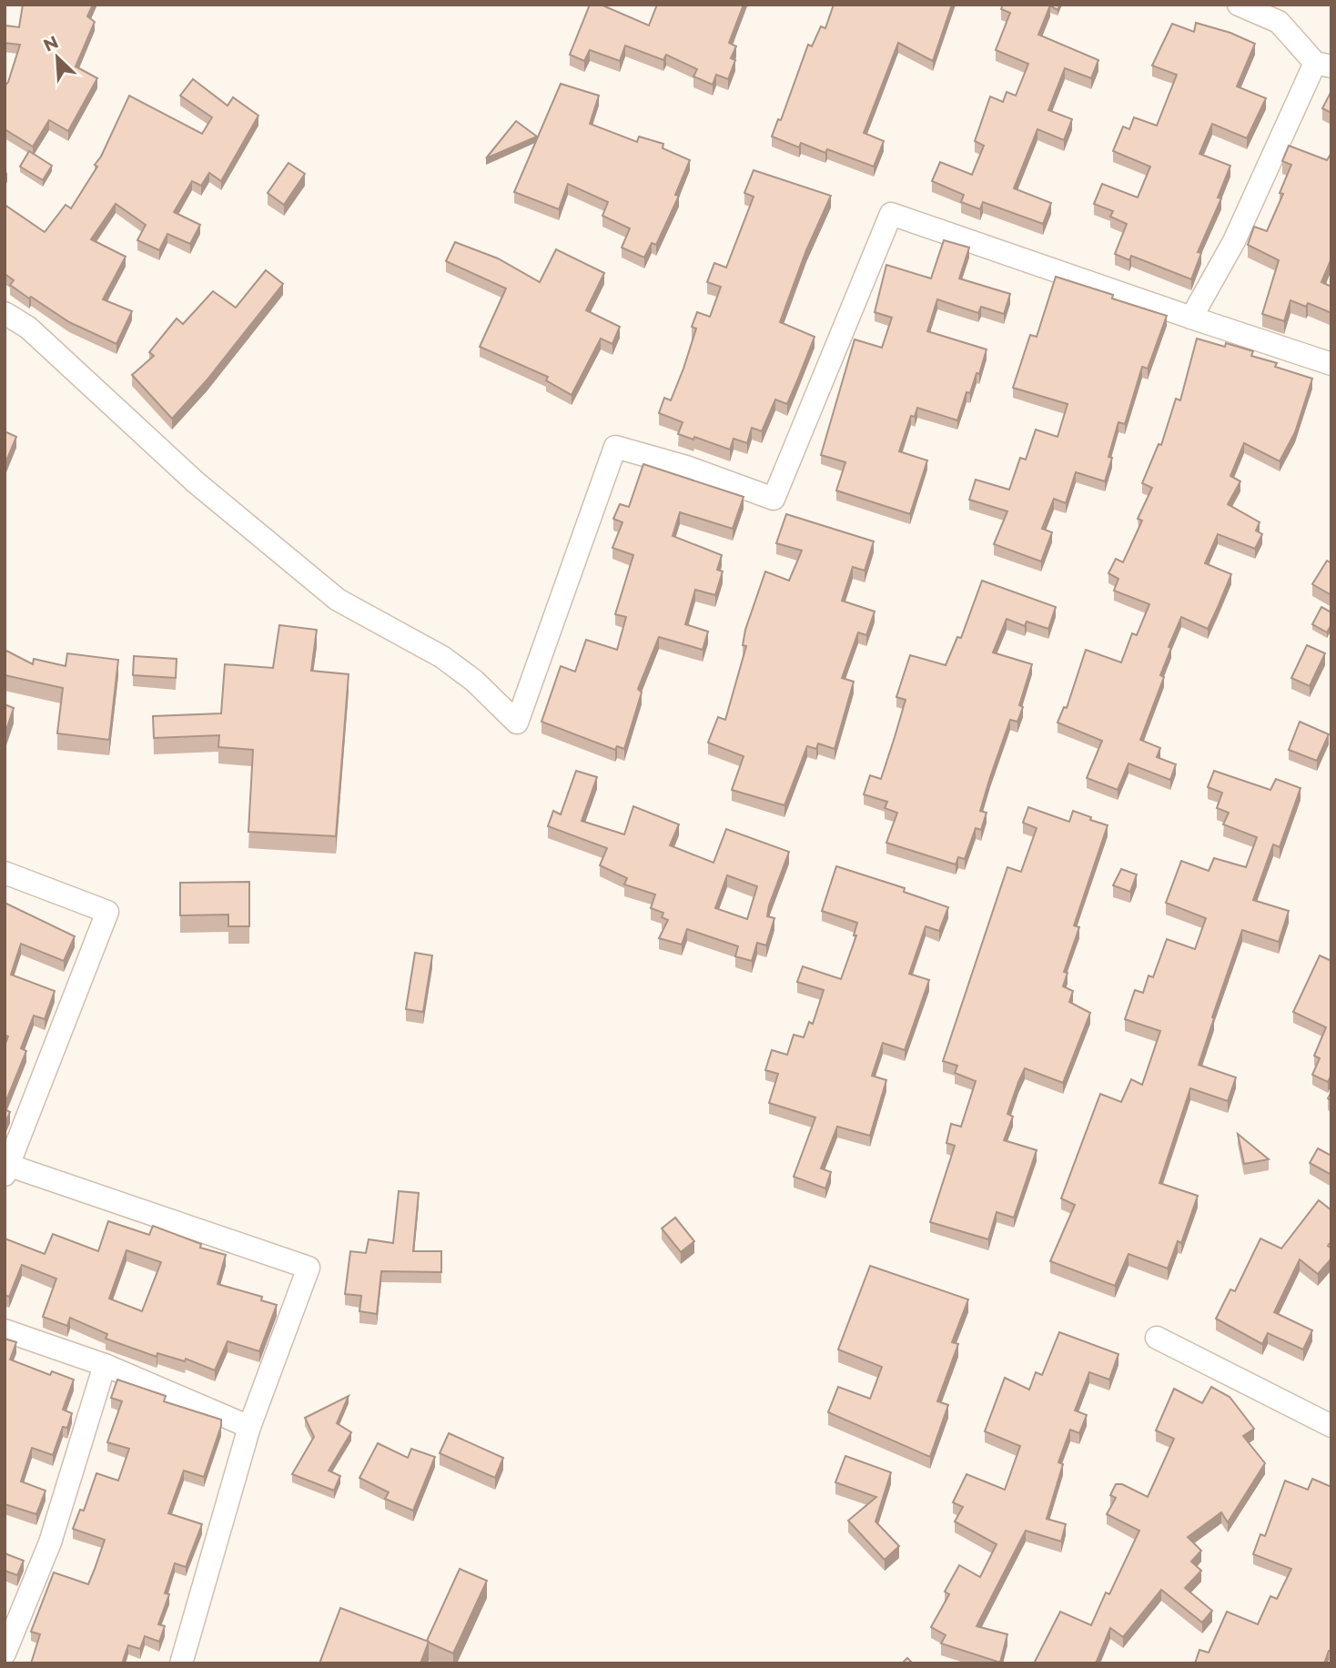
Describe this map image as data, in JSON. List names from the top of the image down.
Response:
{
  "north": "top left"
}
